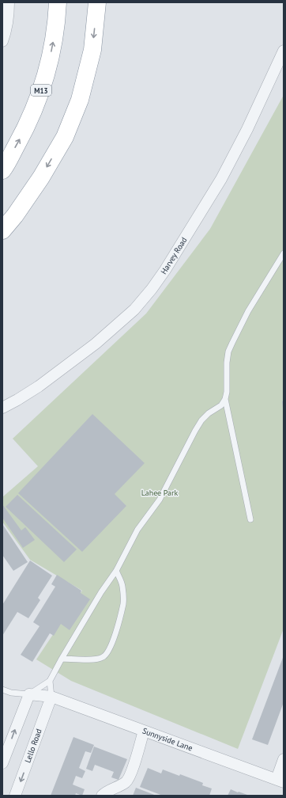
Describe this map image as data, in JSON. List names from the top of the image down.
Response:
{
  "streets": {
    "highway": ["M13"],
    "street": ["Harvey Road", "Sunnyside Lane", "Lello Road"]
  },
  "crossings": [
    ["Sunnyside Lane", "Lello Road"]
  ],
  "parks": ["Lahee Park"]
}
